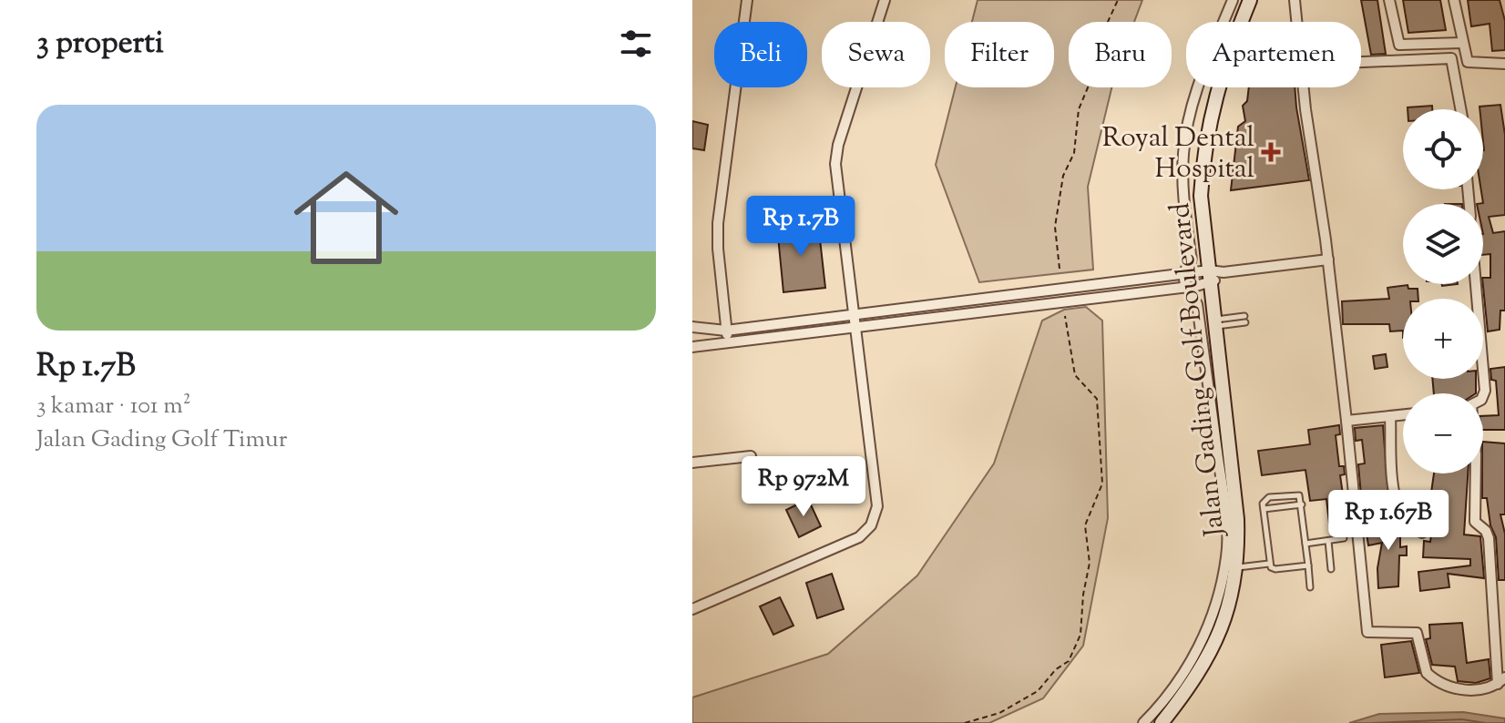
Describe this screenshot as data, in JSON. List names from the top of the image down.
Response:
{
  "streets": {
    "main road": ["Jalan Gading Golf Boulevard"]
  },
  "places": {
    "health": ["Royal Dental Hospital"]
  },
  "page": {
    "heading": "3 properti",
    "chip": [
      "Beli",
      "Sewa",
      "Filter",
      "Baru",
      "Apartemen"
    ],
    "list": [
      {
        "name": "Rp 1.7B",
        "note": "3 kamar · 101 m² · Jalan Gading Golf Timur"
      }
    ],
    "map_buttons": ["+", "−"],
    "price": ["Rp 1.7B", "Rp 972M", "Rp 1.67B"]
  }
}
